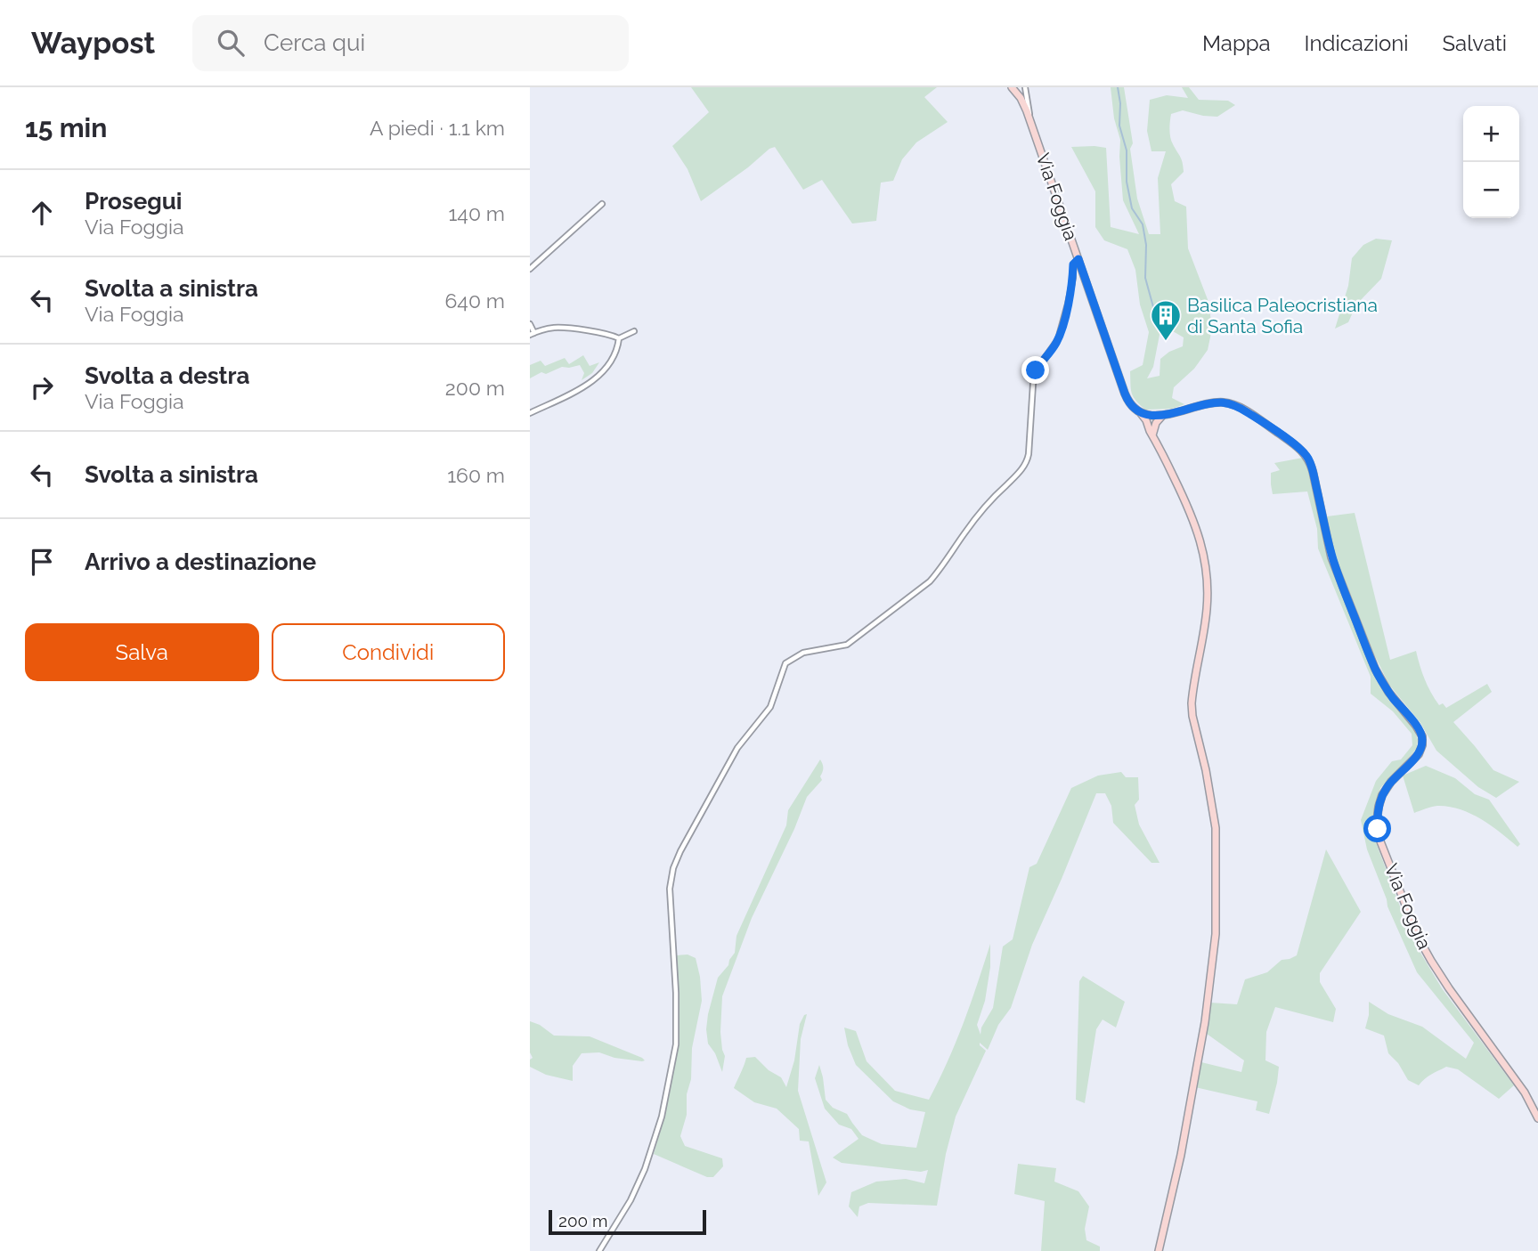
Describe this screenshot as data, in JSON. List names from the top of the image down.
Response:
{
  "streets": {
    "main road": ["Via Foggia"]
  },
  "places": {
    "building": ["Basilica Paleocristiana di Santa Sofia"]
  },
  "scale_bar": "200 m",
  "page": {
    "header": "Waypost",
    "search": "Cerca qui",
    "nav": ["Mappa", "Indicazioni", "Salvati"],
    "heading": ["15 min", "A piedi · 1.1 km"],
    "map_buttons": ["+", "−"],
    "list": [
      ["Prosegui", "Via Foggia", "140 m"],
      ["Svolta a sinistra", "Via Foggia", "640 m"],
      ["Svolta a destra", "Via Foggia", "200 m"],
      ["Svolta a sinistra", "160 m"],
      "Arrivo a destinazione"
    ],
    "buttons": ["Salva", "Condividi"],
    "scale": "200 m"
  }
}
